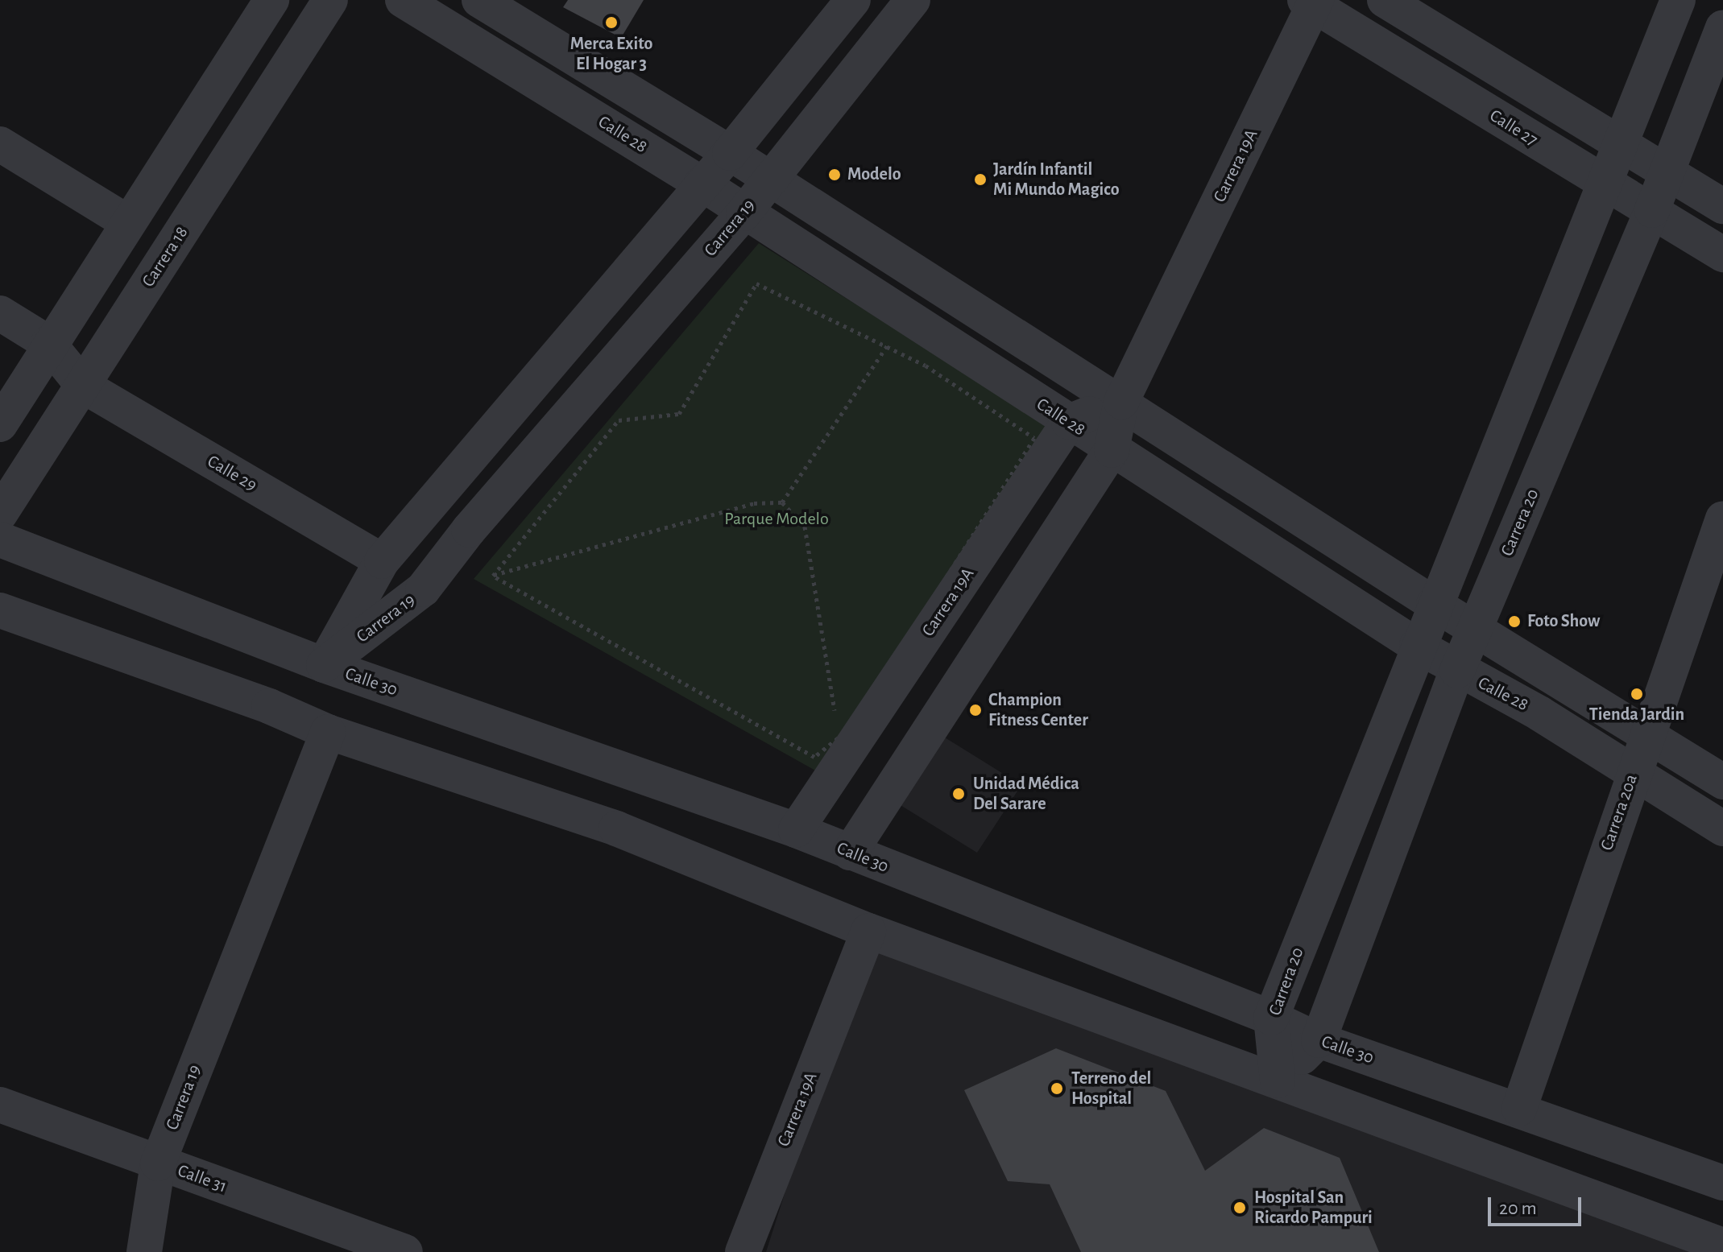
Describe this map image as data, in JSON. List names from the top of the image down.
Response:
{
  "streets": {
    "street": [
      "Calle 27",
      "Calle 28",
      "Carrera 19A",
      "Carrera 19",
      "Carrera 18",
      "Calle 29",
      "Carrera 20",
      "Calle 30",
      "Carrera 20a",
      "Calle 31"
    ]
  },
  "crossings": [
    ["Calle 27", "Carrera 19A"],
    ["Calle 27", "Carrera 20"],
    ["Calle 28", "Carrera 19A"],
    ["Calle 28", "Carrera 19"],
    ["Calle 28", "Carrera 20"],
    ["Calle 28", "Carrera 20a"],
    ["Carrera 19A", "Calle 30"],
    ["Carrera 19", "Calle 29"],
    ["Carrera 19", "Calle 30"],
    ["Carrera 19", "Calle 31"],
    ["Carrera 18", "Calle 29"],
    ["Carrera 20", "Calle 30"],
    ["Calle 30", "Carrera 20a"]
  ],
  "parks": ["Parque Modelo"],
  "places": [
    "Merca Exito El Hogar 3",
    "Modelo",
    "Jardín Infantil Mi Mundo Magico",
    "Foto Show",
    "Tienda Jardin",
    "Champion Fitness Center",
    "Unidad Médica Del Sarare",
    "Terreno del Hospital",
    "Hospital San Ricardo Pampuri"
  ],
  "scale_bar": "20 m"
}
